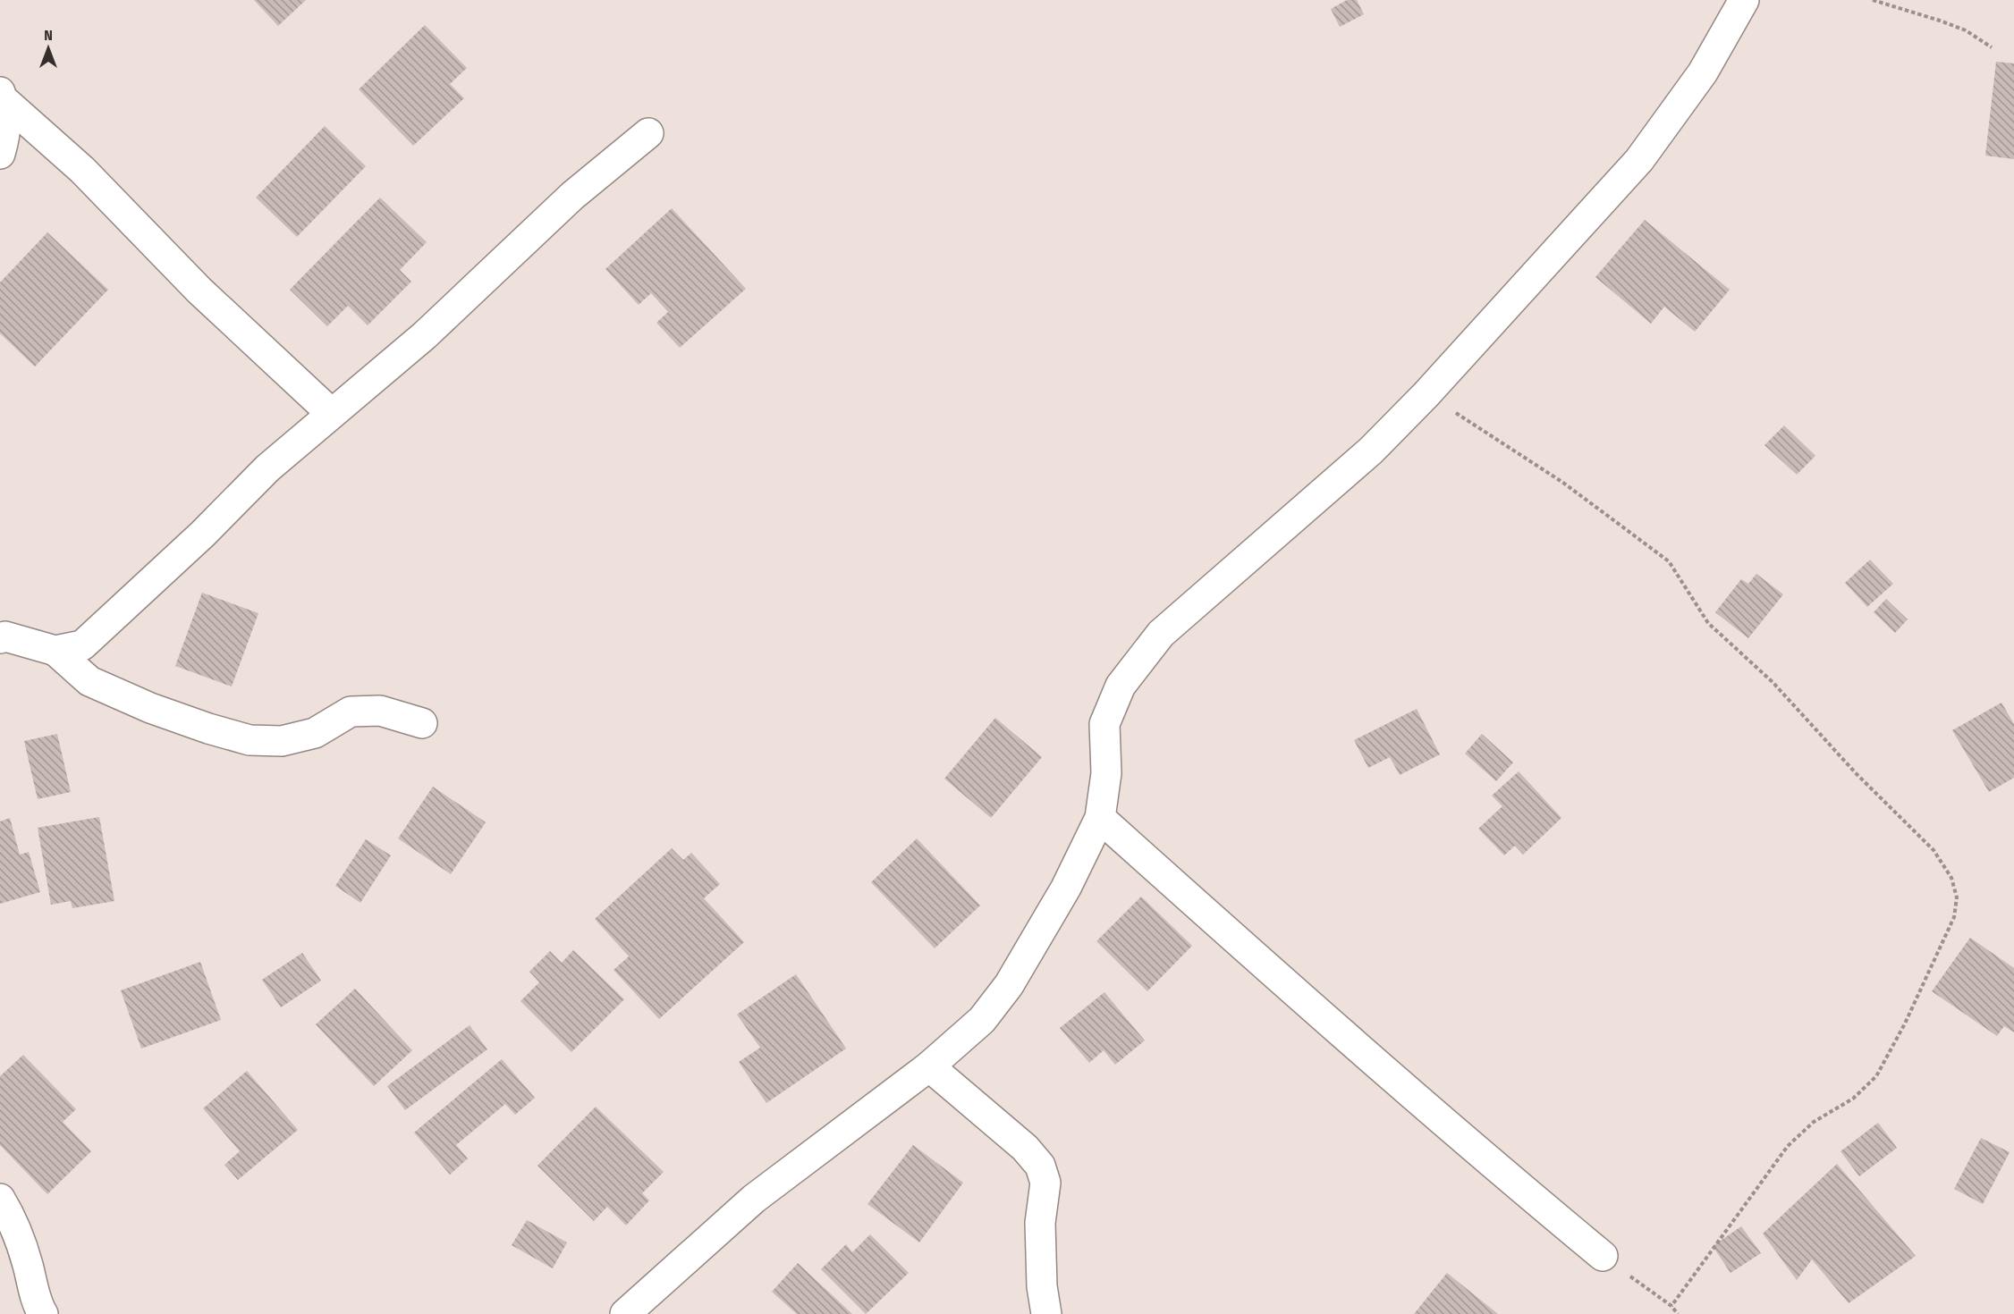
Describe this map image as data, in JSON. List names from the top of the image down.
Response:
{
  "north": "top"
}
